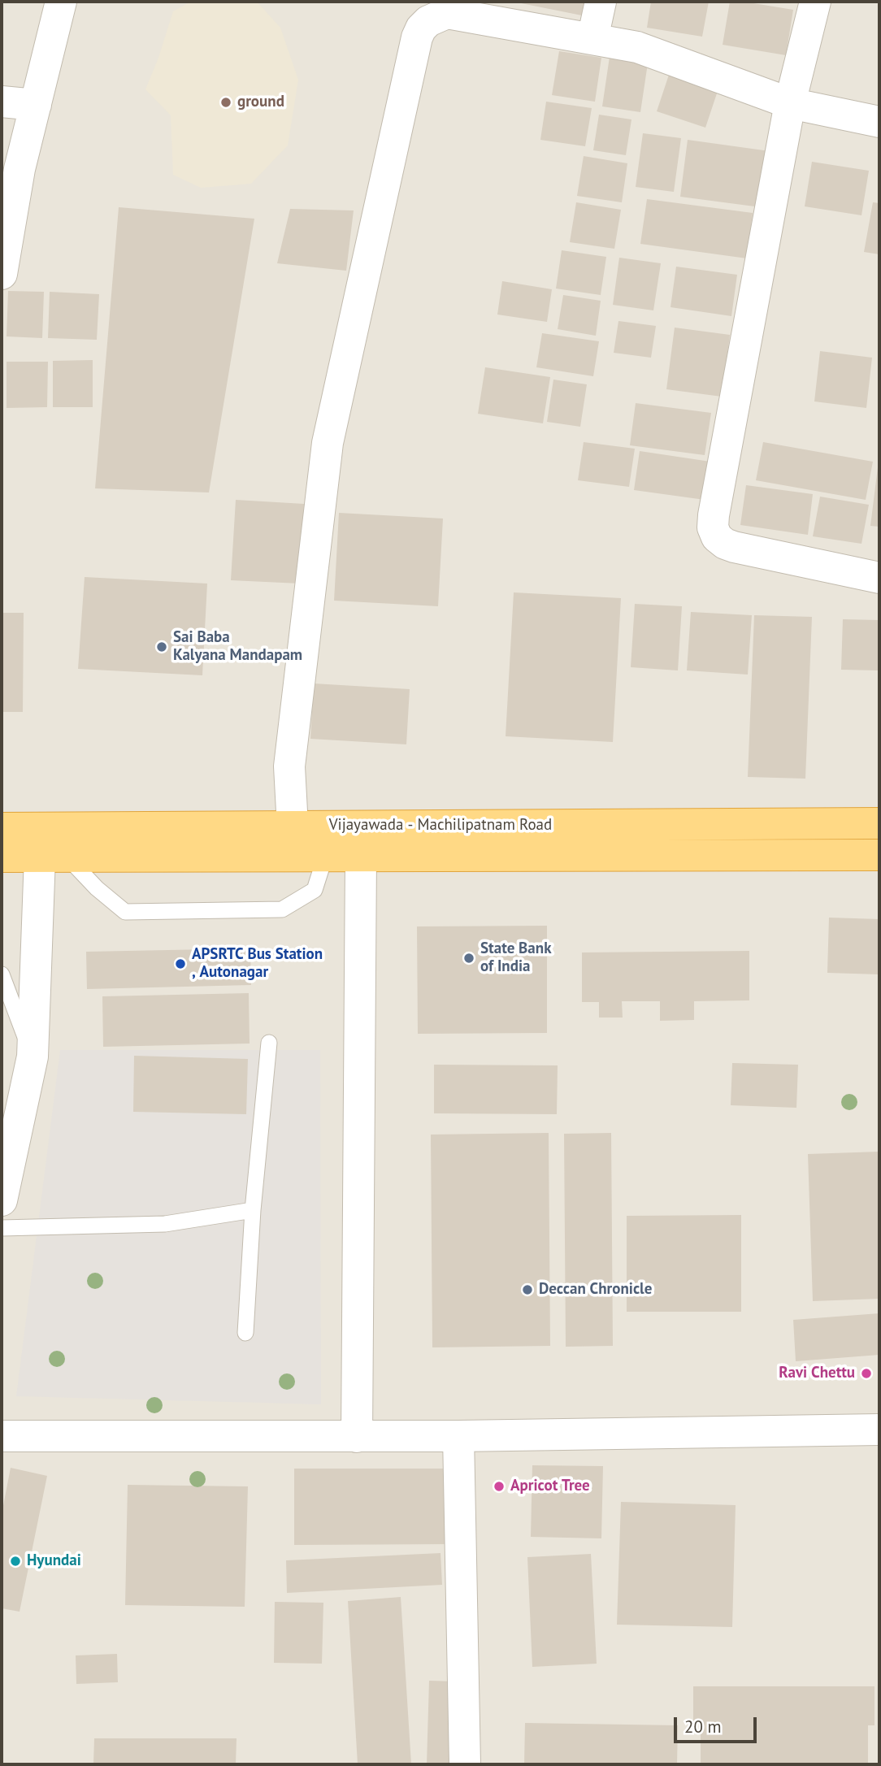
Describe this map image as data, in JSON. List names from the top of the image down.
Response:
{
  "streets": {
    "highway": ["Vijayawada - Machilipatnam Road"]
  },
  "places": [
    "ground",
    "Sai Baba Kalyana Mandapam",
    "State Bank of India",
    "APSRTC Bus Station , Autonagar",
    "Deccan Chronicle",
    "Ravi Chettu",
    "Apricot Tree",
    "Hyundai"
  ],
  "scale_bar": "20 m"
}
